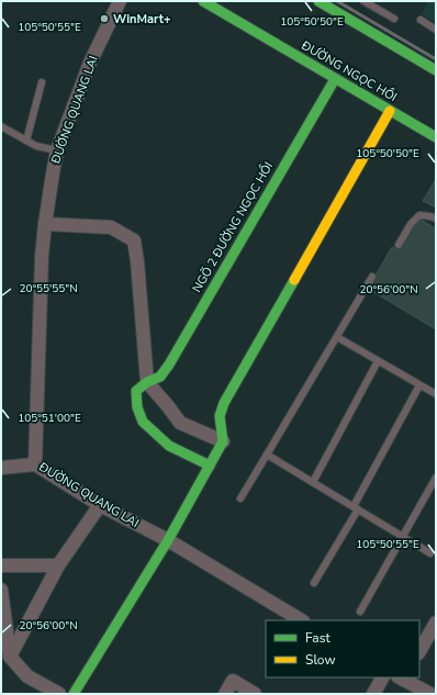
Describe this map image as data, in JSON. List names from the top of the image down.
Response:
{
  "streets": {
    "main road": ["ĐƯỜNG NGỌC HỒI", "NGÕ 2 ĐƯỜNG NGỌC HỒI"],
    "street": ["ĐƯỜNG QUANG LAI"]
  },
  "crossings": [
    ["ĐƯỜNG NGỌC HỒI", "NGÕ 2 ĐƯỜNG NGỌC HỒI"]
  ],
  "places": ["WinMart+"],
  "legend": ["Fast", "Slow"],
  "coordinates": [
    "105°50'50\"E",
    "105°50'55\"E",
    "20°55'55\"N",
    "20°56'00\"N",
    "105°51'00\"E"
  ]
}
